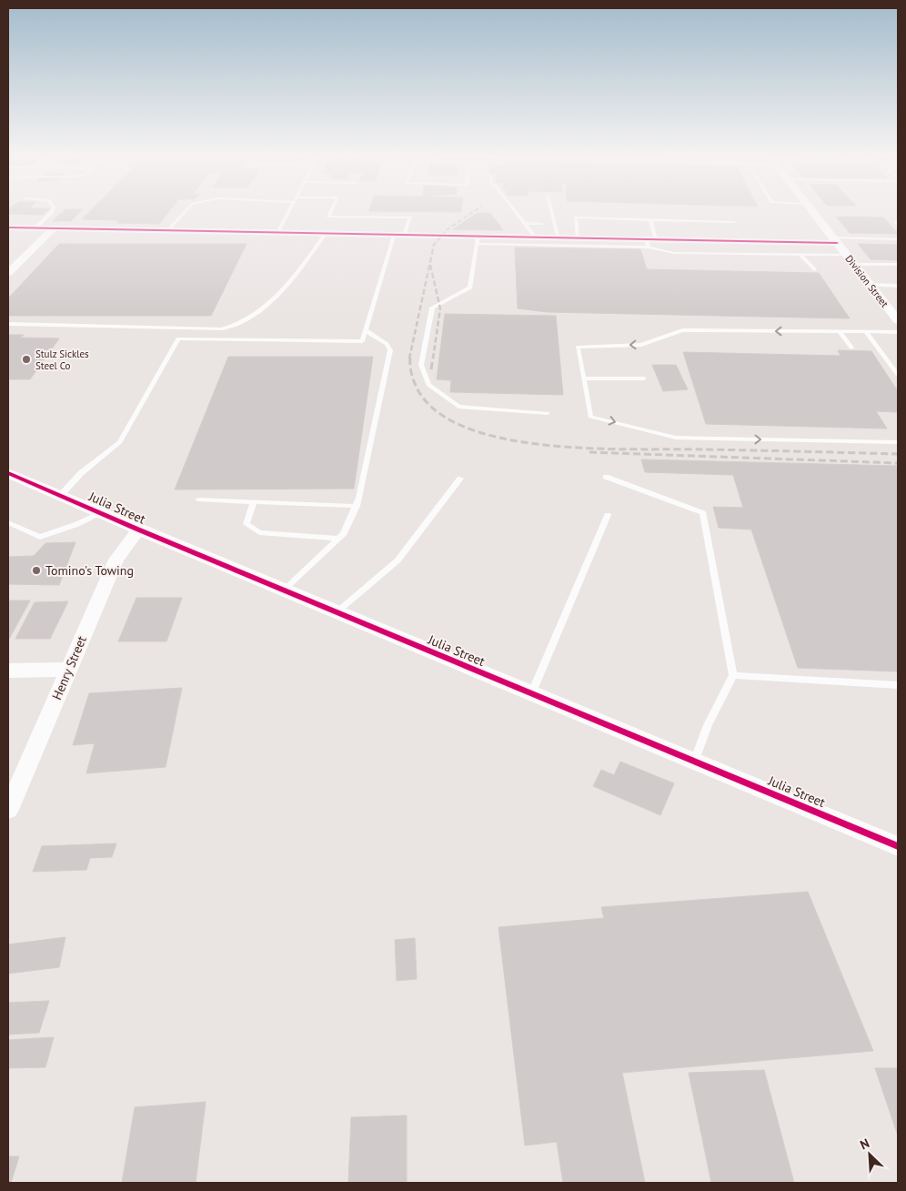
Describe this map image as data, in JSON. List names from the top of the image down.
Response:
{
  "streets": {
    "street": ["Division Street", "Julia Street", "Henry Street"]
  },
  "crossings": [
    ["Julia Street", "Henry Street"]
  ],
  "places": ["Stulz Sickles Steel Co", "Tomino's Towing"],
  "north": "top left"
}
